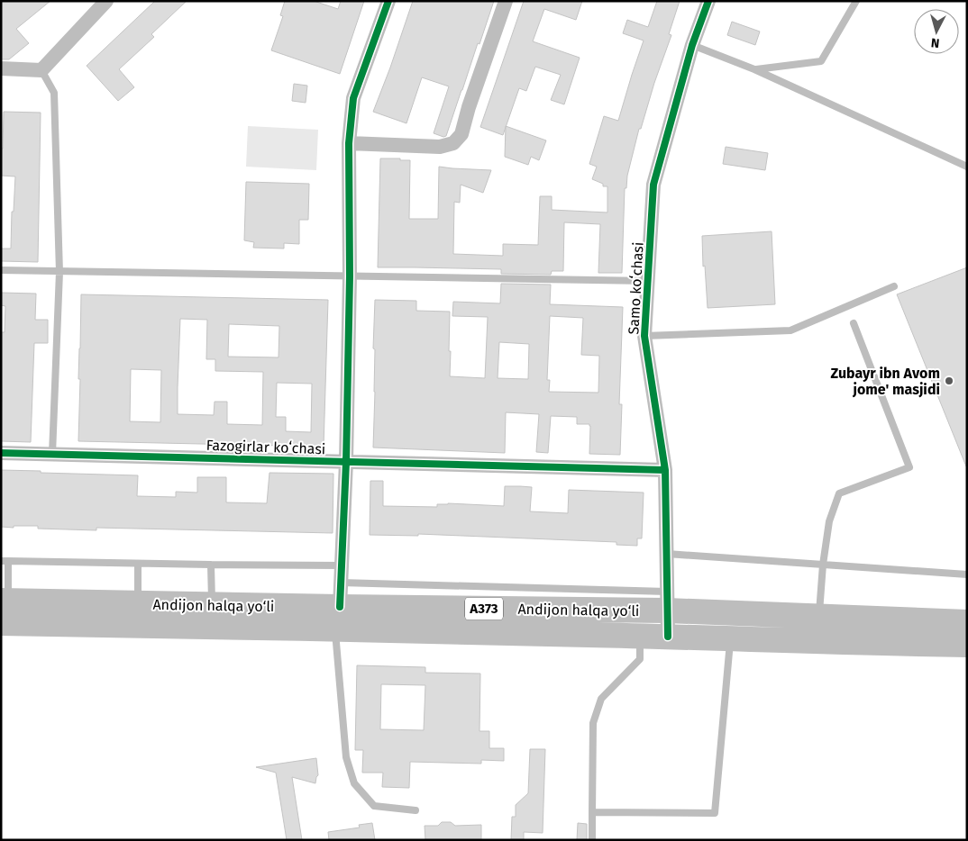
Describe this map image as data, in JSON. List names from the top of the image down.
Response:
{
  "streets": {
    "highway": ["Andijon halqa yo‘li", "A373"],
    "street": ["Samo koʻchasi", "Fazogirlar koʻchasi"]
  },
  "crossings": [
    ["Samo koʻchasi", "Fazogirlar koʻchasi"],
    ["Samo koʻchasi", "Andijon halqa yo‘li"]
  ],
  "places": ["Zubayr ibn Avom jome' masjidi"],
  "north": "bottom"
}
